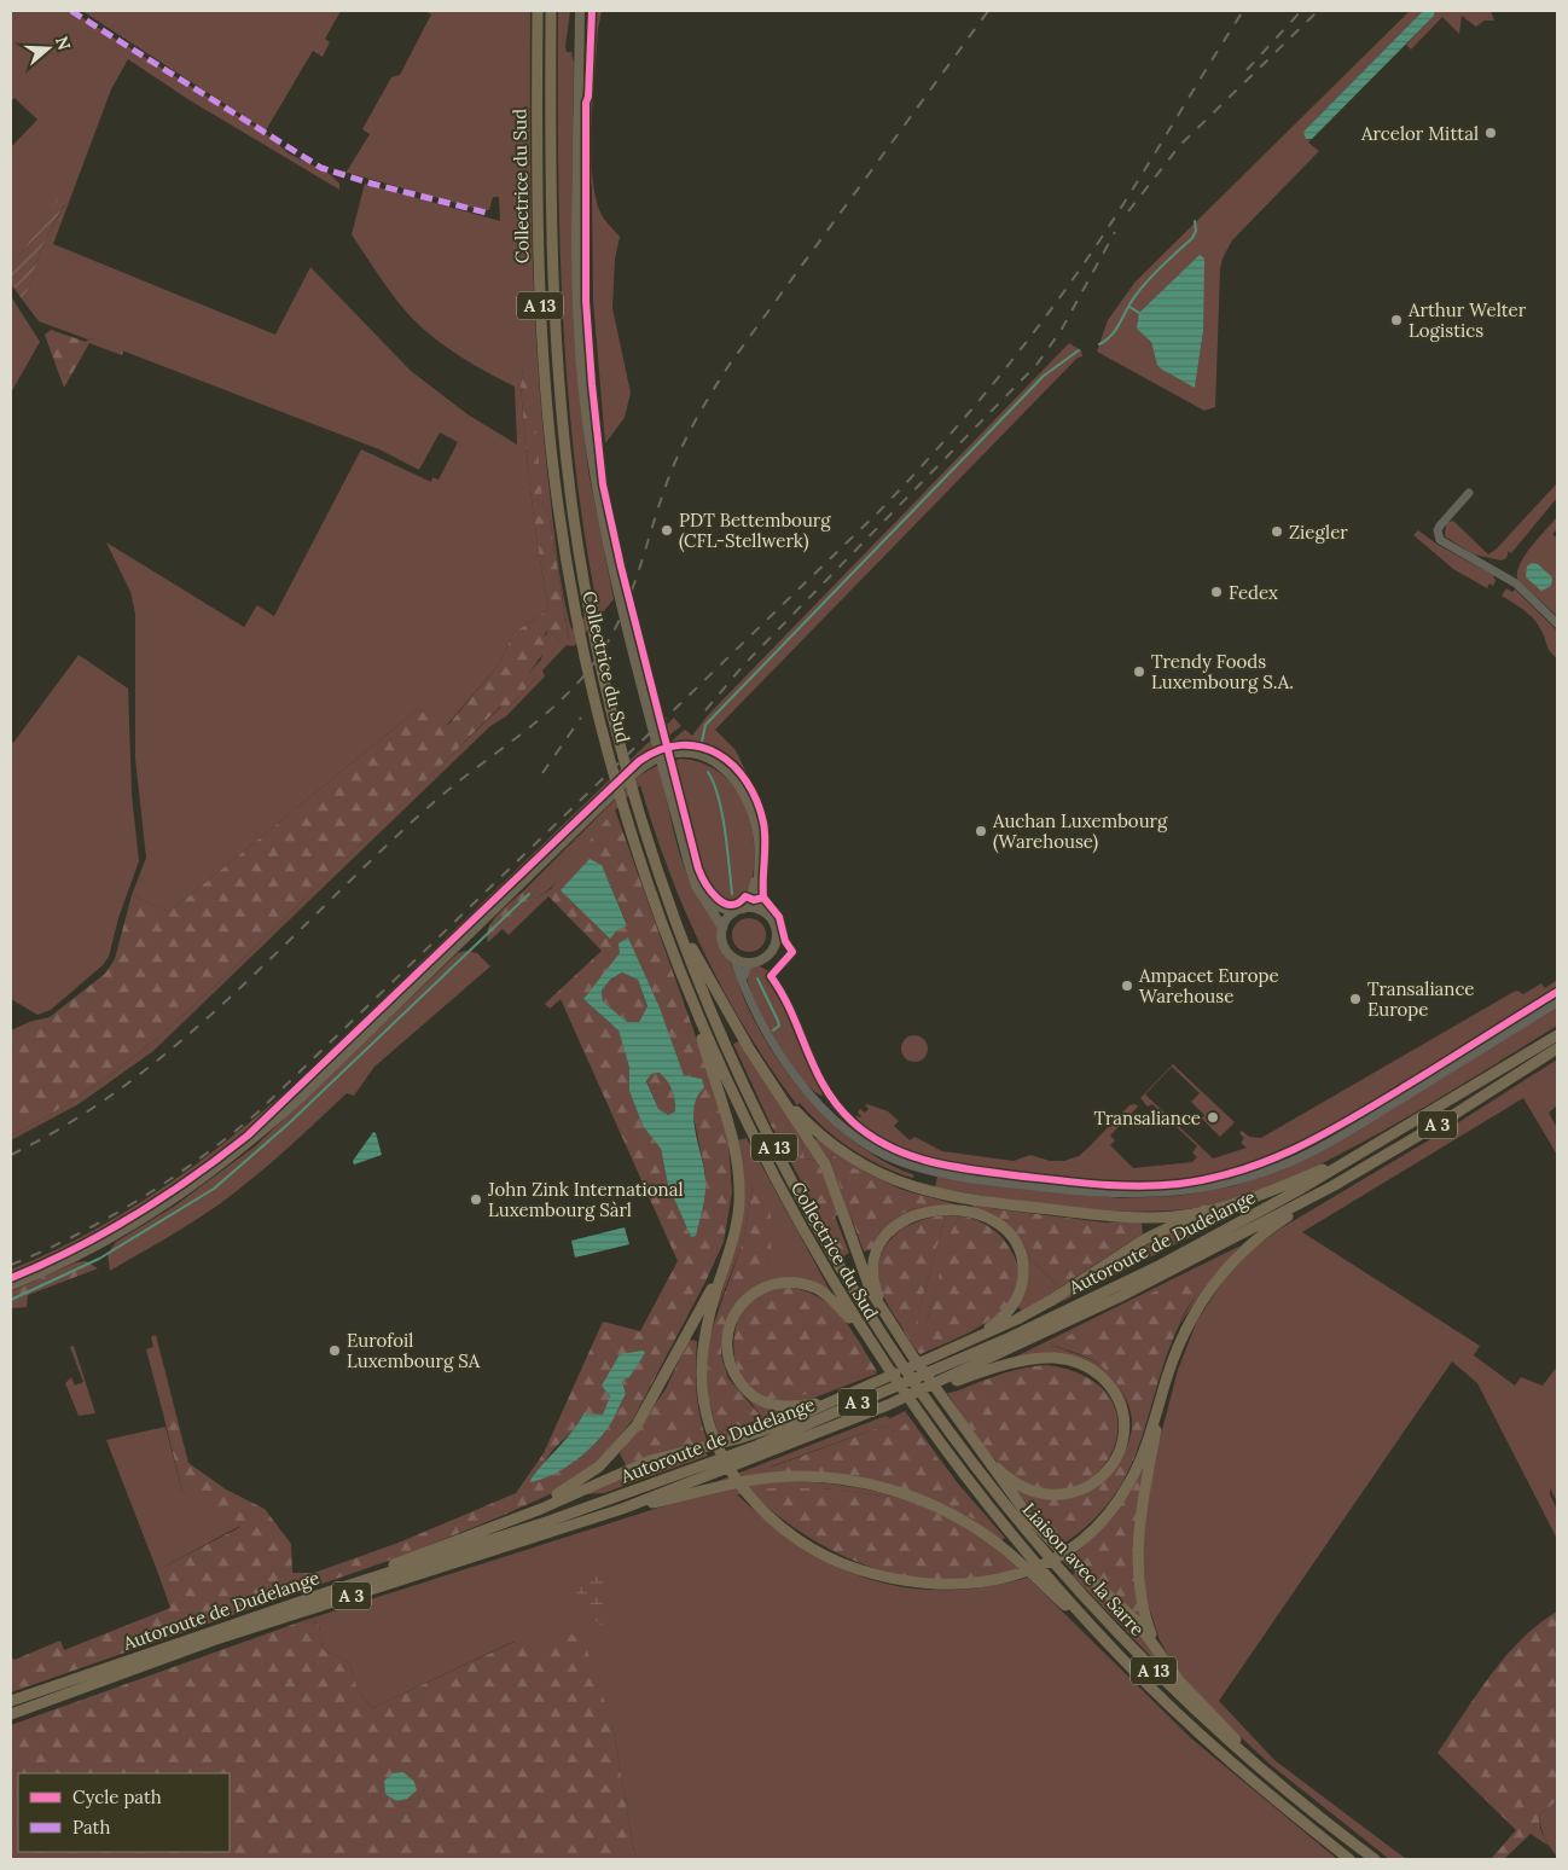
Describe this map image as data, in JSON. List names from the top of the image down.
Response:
{
  "streets": {
    "highway": [
      "Collectrice du Sud",
      "A 13",
      "A 3",
      "Autoroute de Dudelange",
      "Liaison avec la Sarre"
    ]
  },
  "crossings": [
    ["Collectrice du Sud", "A 3"],
    ["Collectrice du Sud", "Liaison avec la Sarre"],
    ["A 13", "A 3"],
    ["A 13", "Liaison avec la Sarre"],
    ["A 3", "Autoroute de Dudelange"],
    ["A 3", "Liaison avec la Sarre"]
  ],
  "places": [
    "Arcelor Mittal",
    "Arthur Welter Logistics",
    "PDT Bettembourg (CFL-Stellwerk)",
    "Ziegler",
    "Fedex",
    "Trendy Foods Luxembourg S.A.",
    "Auchan Luxembourg (Warehouse)",
    "Ampacet Europe Warehouse",
    "Transaliance Europe",
    "Transaliance",
    "John Zink International Luxembourg Sàrl",
    "Eurofoil Luxembourg SA"
  ],
  "legend": ["Cycle path", "Path"],
  "north": "right"
}
